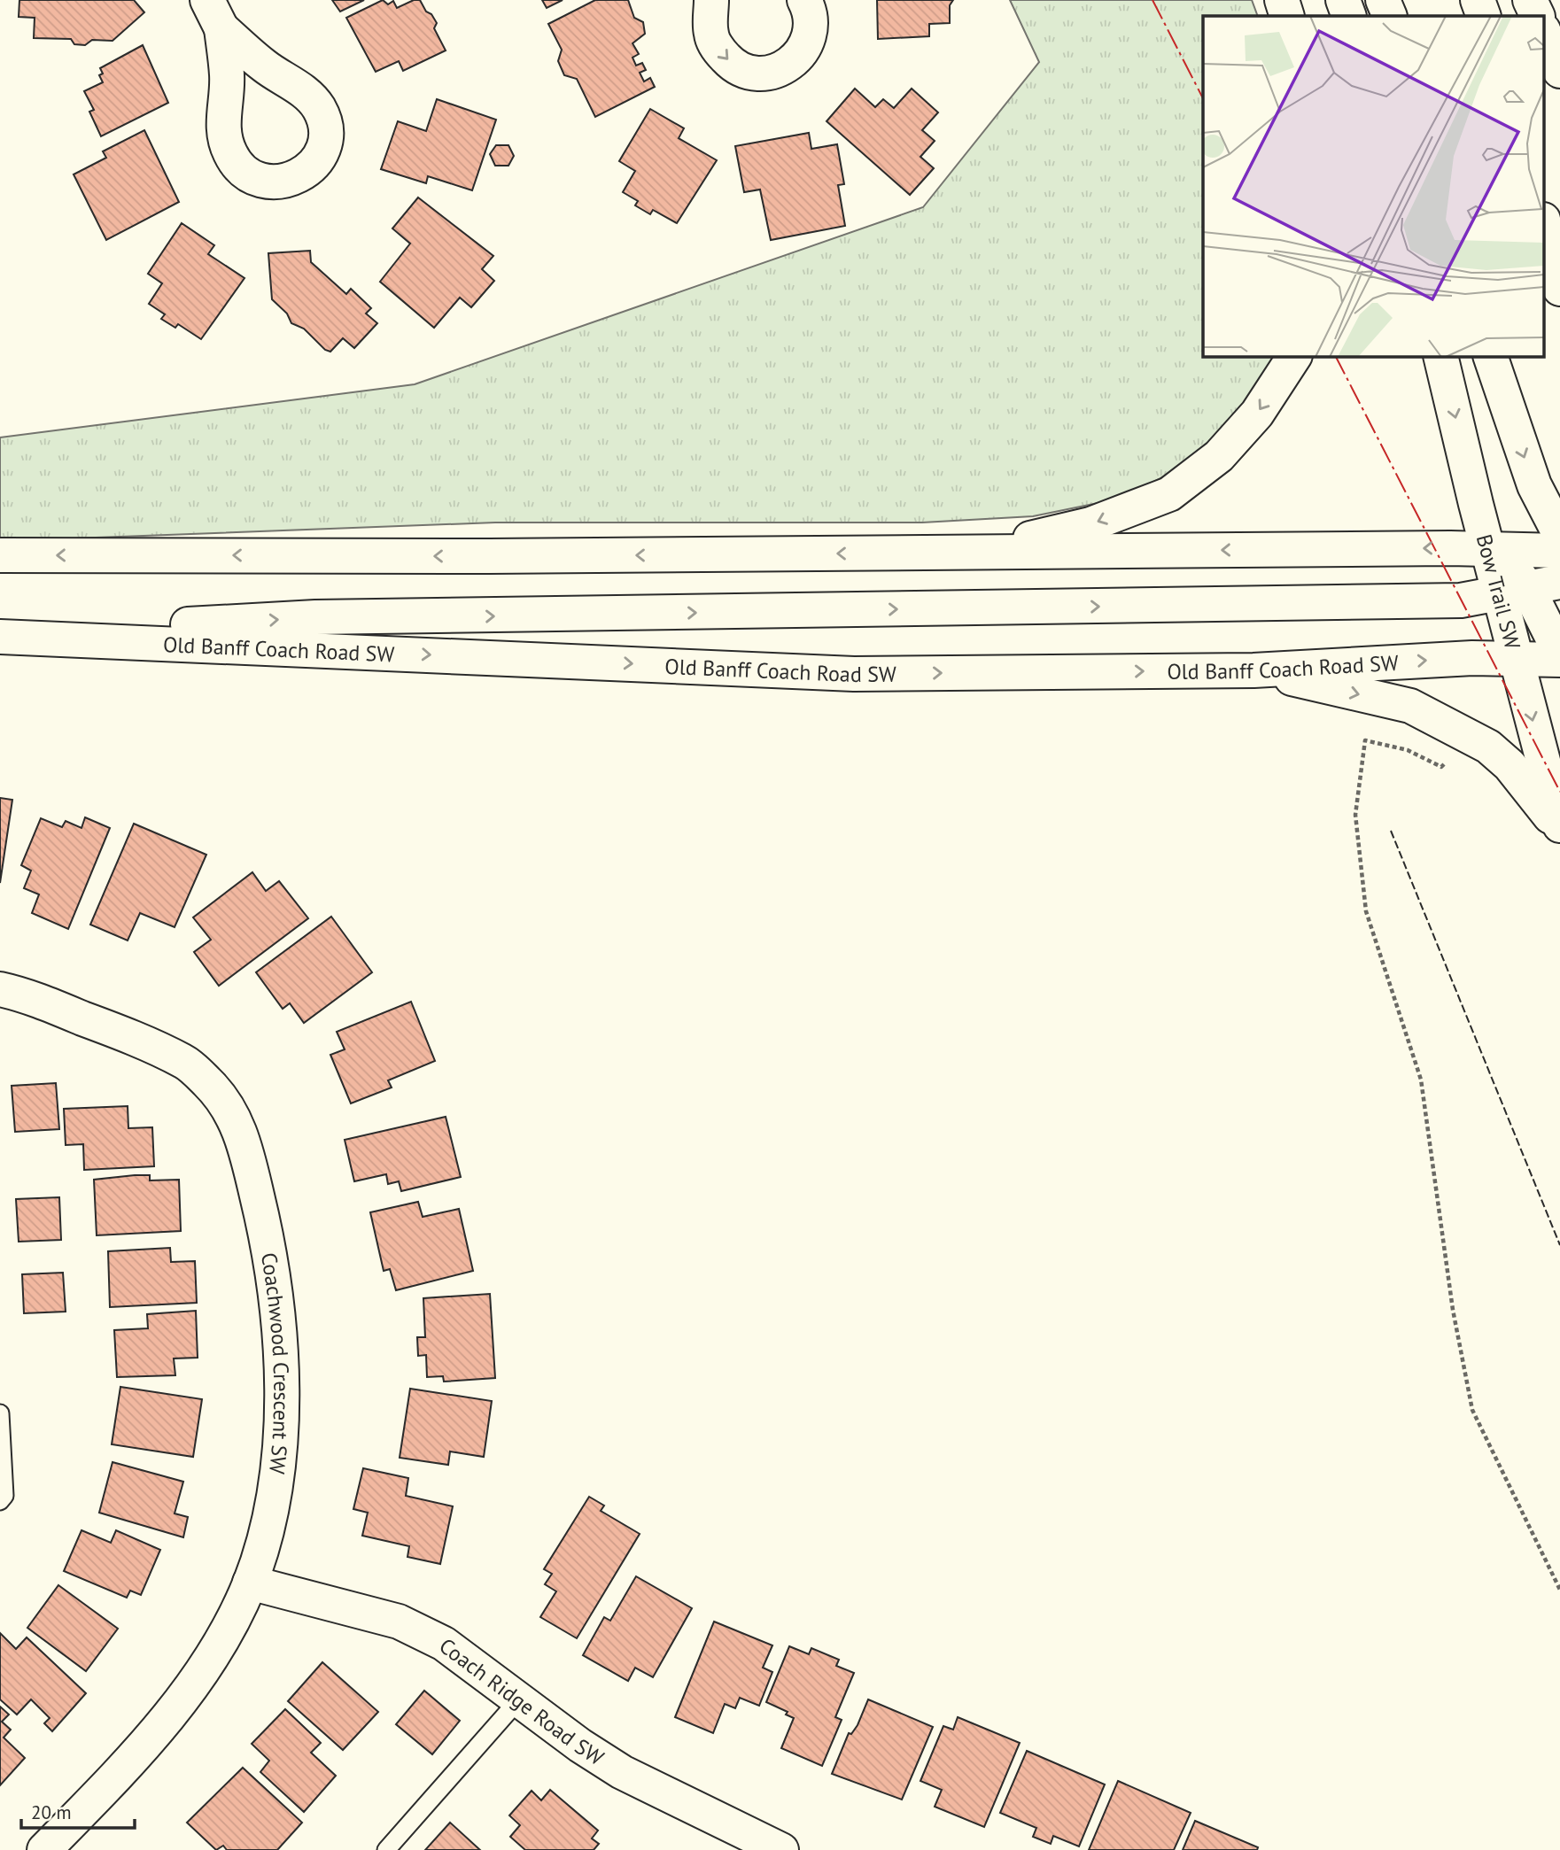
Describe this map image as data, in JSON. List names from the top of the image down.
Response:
{
  "streets": {
    "main road": [
      "Bow Trail SW",
      "Old Banff Coach Road SW",
      "Coachwood Crescent SW",
      "Coach Ridge Road SW"
    ]
  },
  "crossings": [
    ["Bow Trail SW", "Old Banff Coach Road SW"],
    ["Coachwood Crescent SW", "Coach Ridge Road SW"]
  ],
  "scale_bar": "20 m"
}
